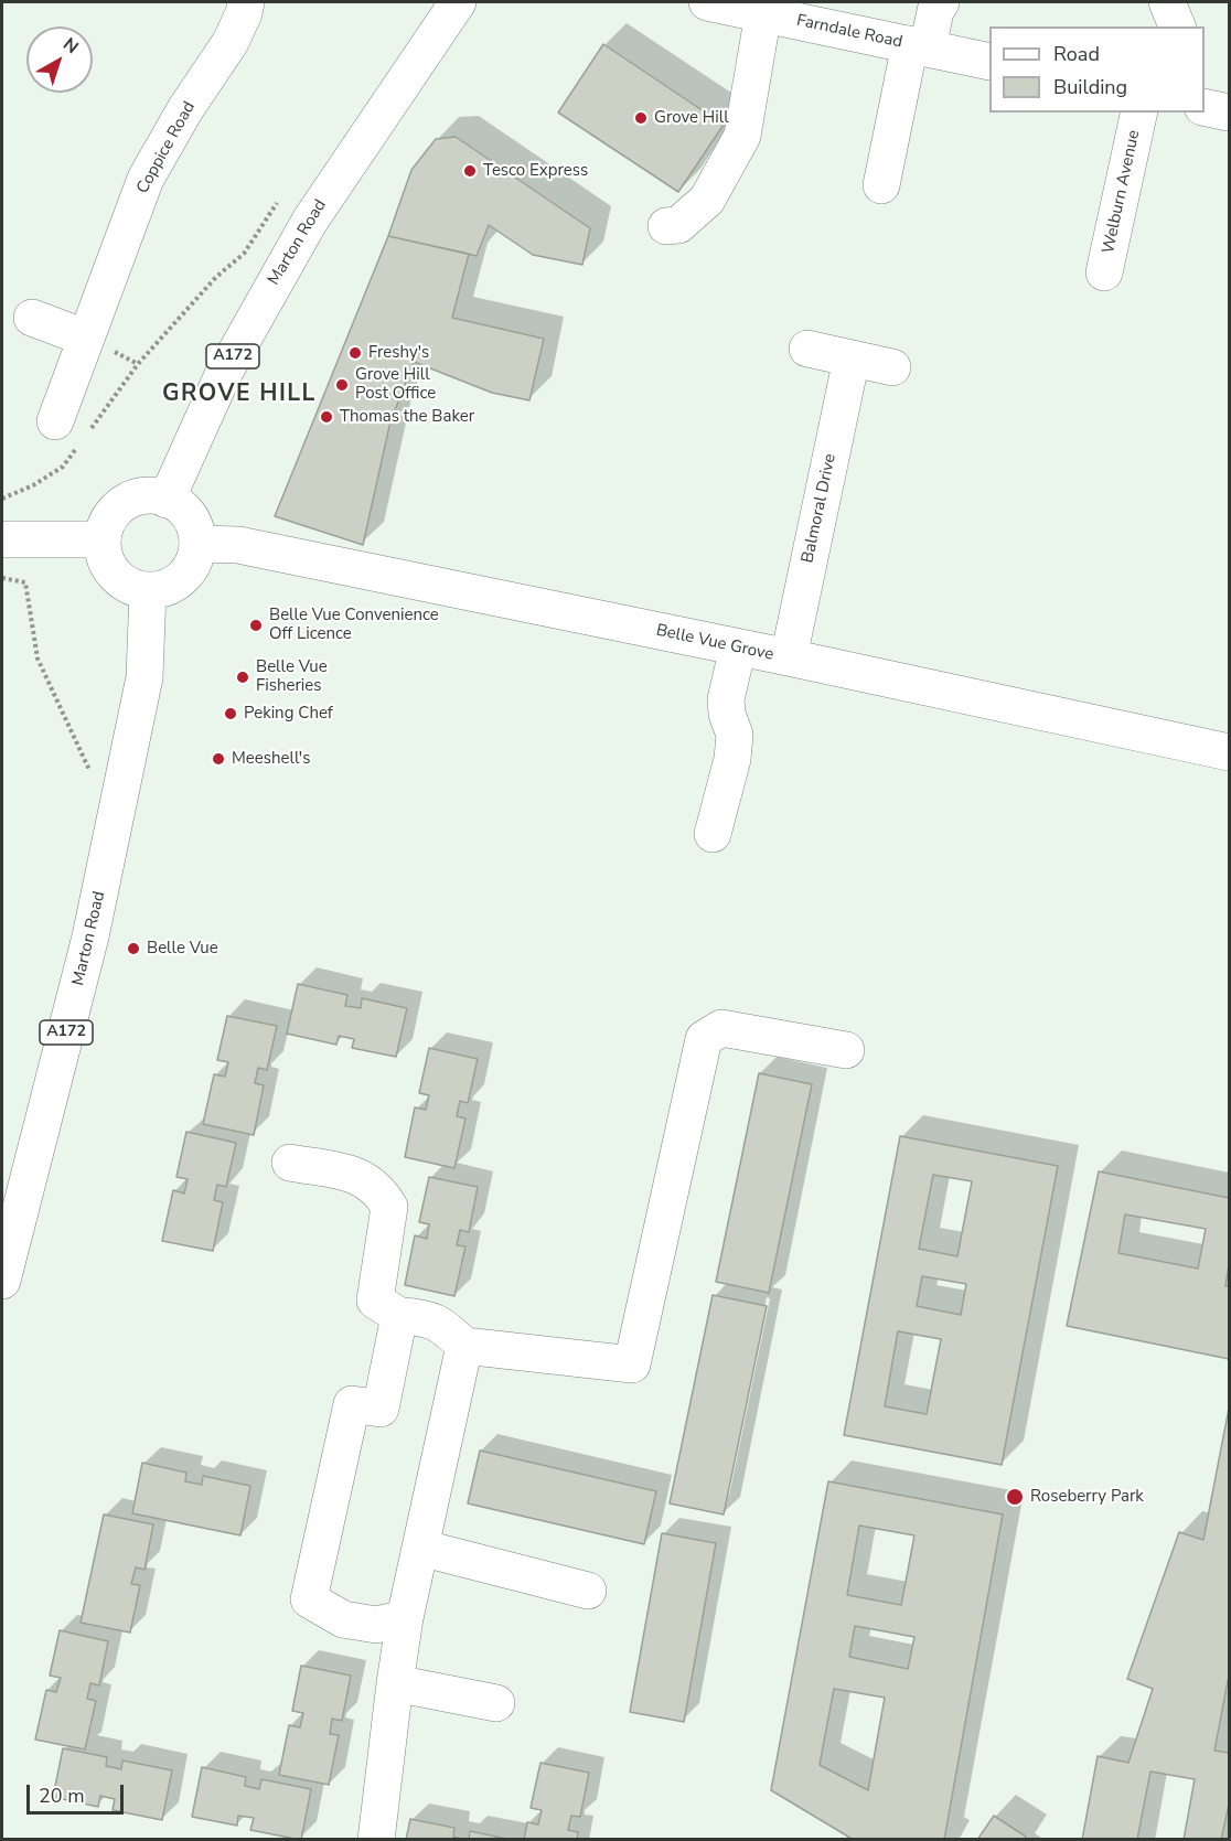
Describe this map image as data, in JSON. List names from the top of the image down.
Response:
{
  "streets": {
    "street": [
      "Farndale Road",
      "Coppice Road",
      "Welburn Avenue",
      "Marton Road",
      "A172",
      "Balmoral Drive",
      "Belle Vue Grove"
    ]
  },
  "crossings": [
    ["Marton Road", "Belle Vue Grove"],
    ["Balmoral Drive", "Belle Vue Grove"]
  ],
  "districts": ["GROVE HILL"],
  "places": [
    "Grove Hill",
    "Tesco Express",
    "Freshy's",
    "Grove Hill Post Office",
    "Thomas the Baker",
    "Belle Vue Convenience Off Licence",
    "Belle Vue Fisheries",
    "Peking Chef",
    "Meeshell's",
    "Belle Vue",
    "Roseberry Park"
  ],
  "legend": ["Road", "Building"],
  "scale_bar": "20 m",
  "north": "top right"
}
